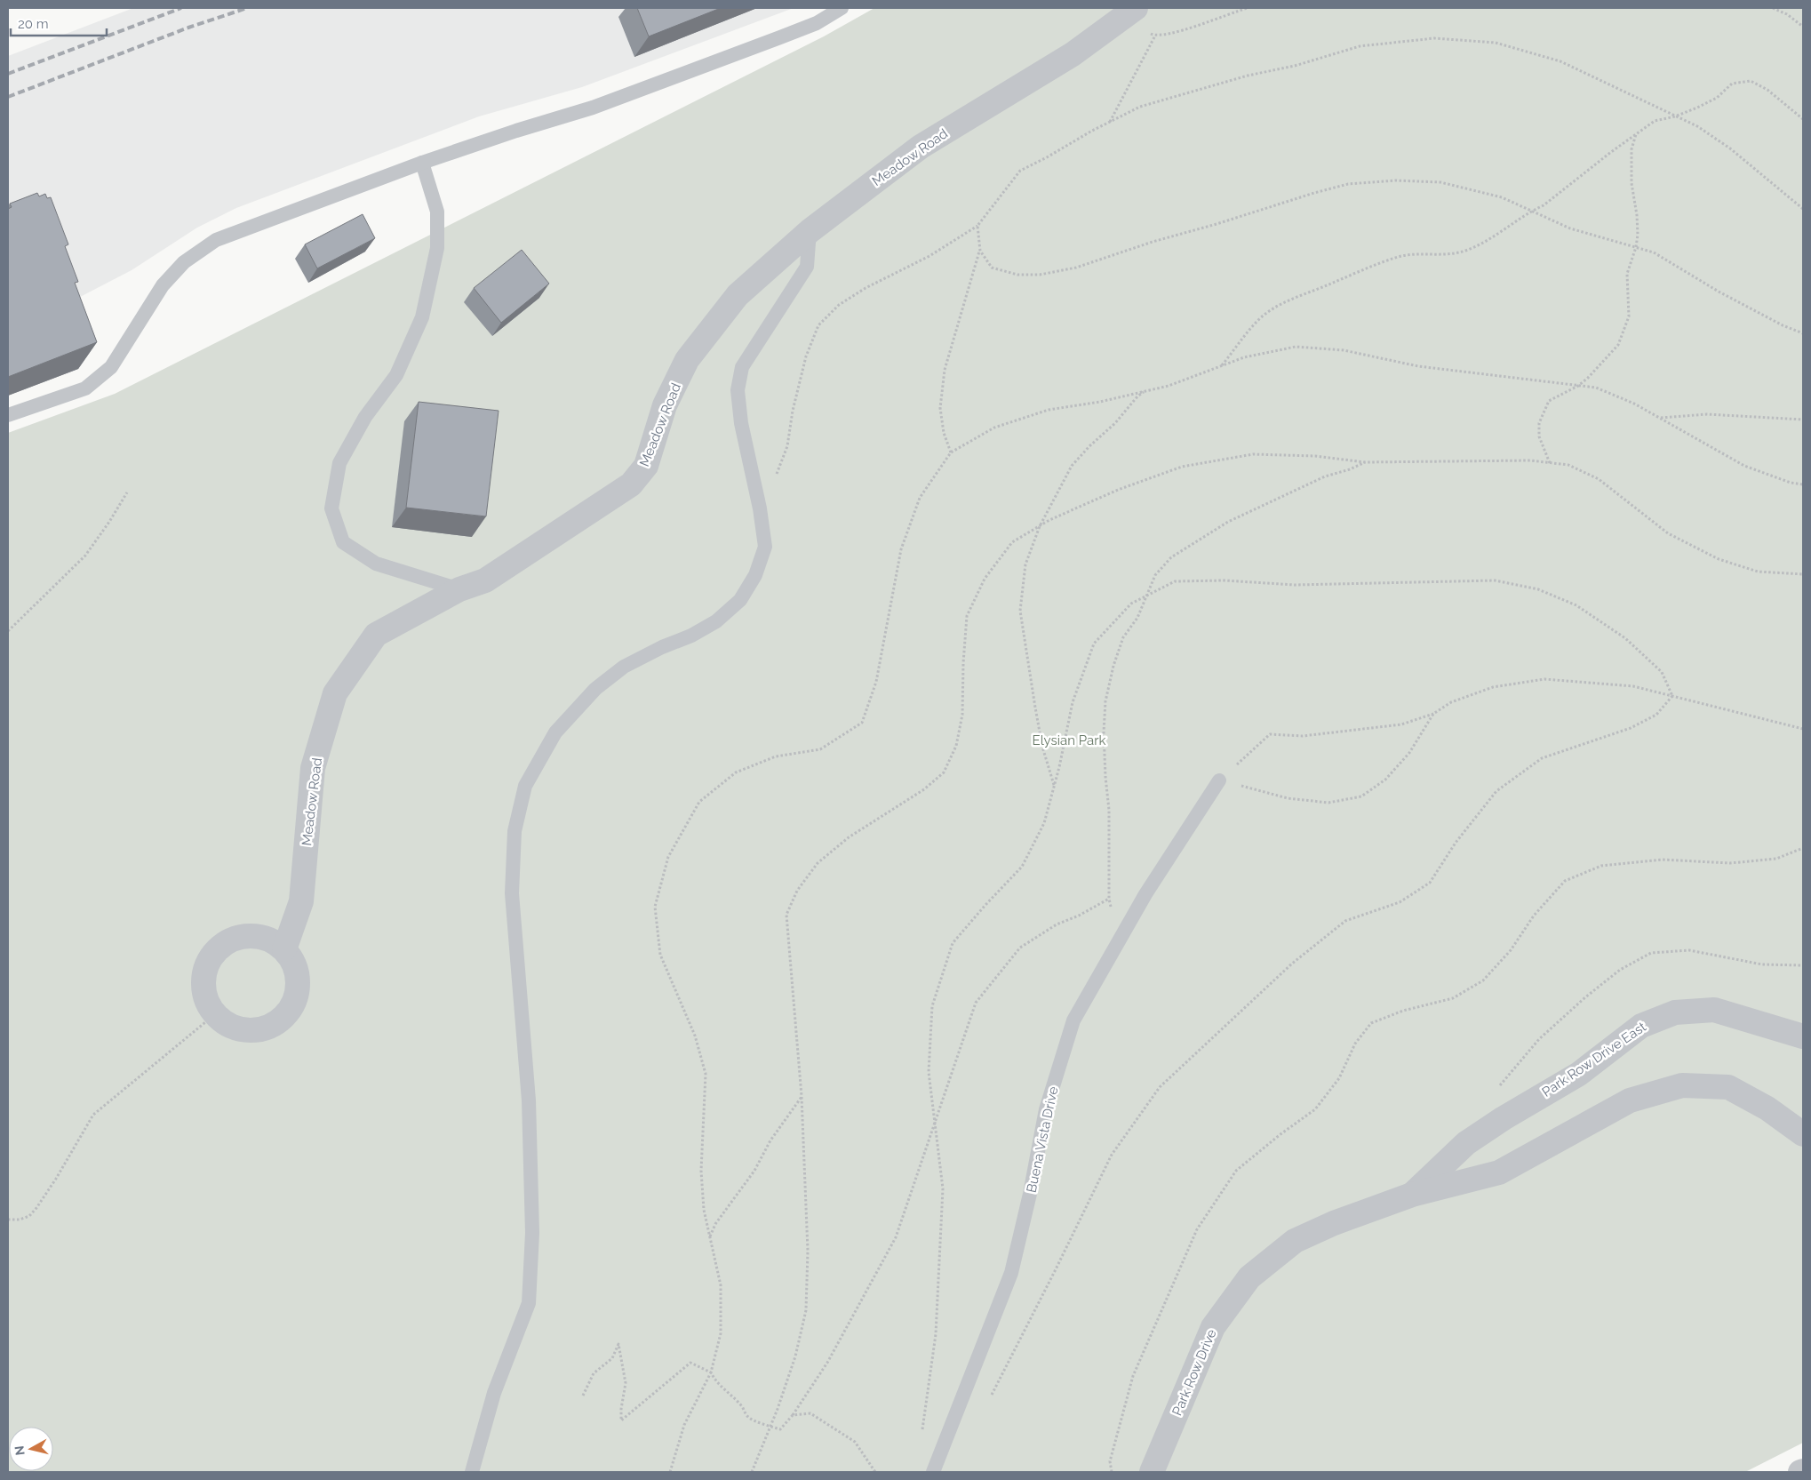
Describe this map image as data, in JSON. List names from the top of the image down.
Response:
{
  "streets": {
    "street": ["Meadow Road", "Park Row Drive East", "Park Row Drive"],
    "lane": ["Buena Vista Drive"]
  },
  "crossings": [
    ["Park Row Drive East", "Park Row Drive"]
  ],
  "parks": ["Elysian Park"],
  "scale_bar": "20 m",
  "north": "left"
}
